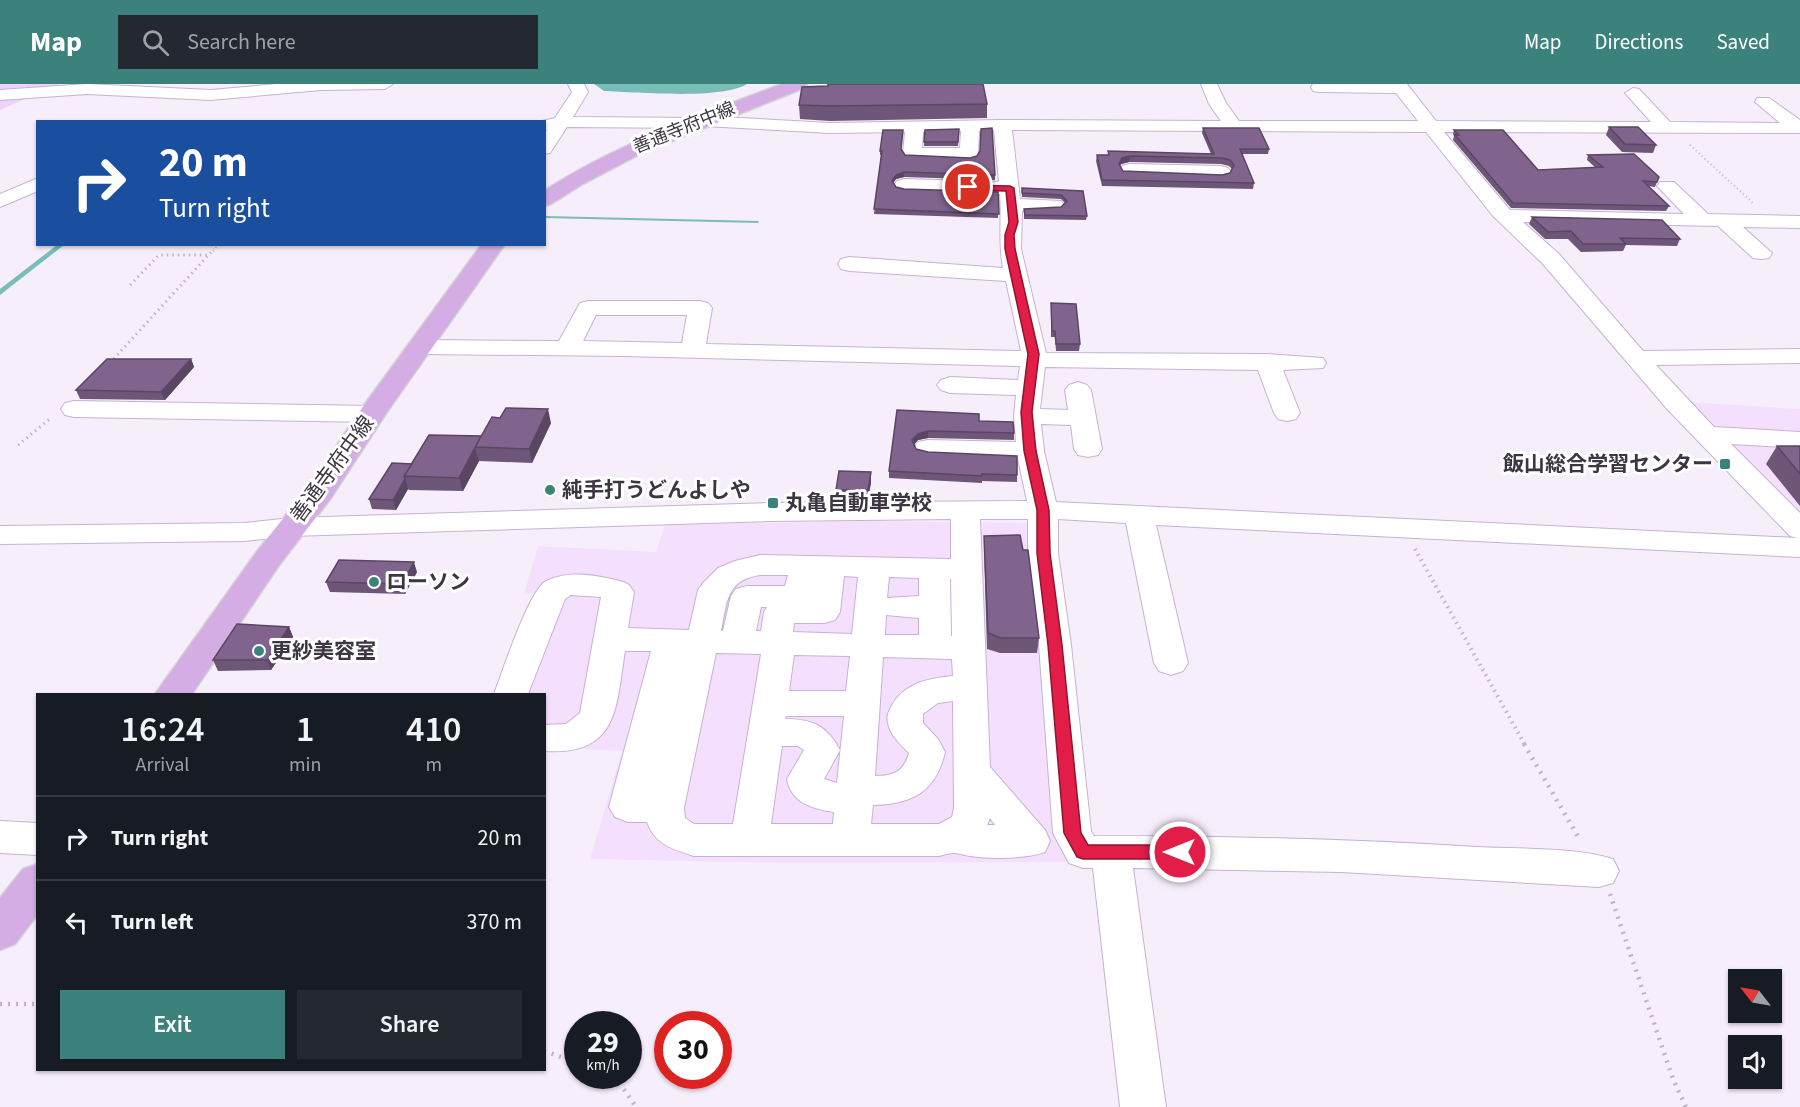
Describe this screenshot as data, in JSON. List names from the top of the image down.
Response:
{
  "streets": {
    "main road": ["善通寺府中線"]
  },
  "places": {
    "transit": ["飯山総合学習センター", "丸亀自動車学校"],
    "other": ["純手打うどんよしや", "ローソン", "更紗美容室"]
  },
  "north": "top left",
  "page": {
    "header": "Map",
    "search": "Search here",
    "nav": ["Map", "Directions", "Saved"],
    "turn": ["20 m", "Turn right"],
    "eta": [
      "16:24",
      "Arrival",
      "1",
      "min",
      "410",
      "m"
    ],
    "list": [
      {
        "name": "Turn right",
        "value": "20 m"
      },
      {
        "name": "Turn left",
        "value": "370 m"
      }
    ],
    "buttons": ["Exit", "Share"],
    "speed": "29 km/h",
    "limit": "30"
  }
}
